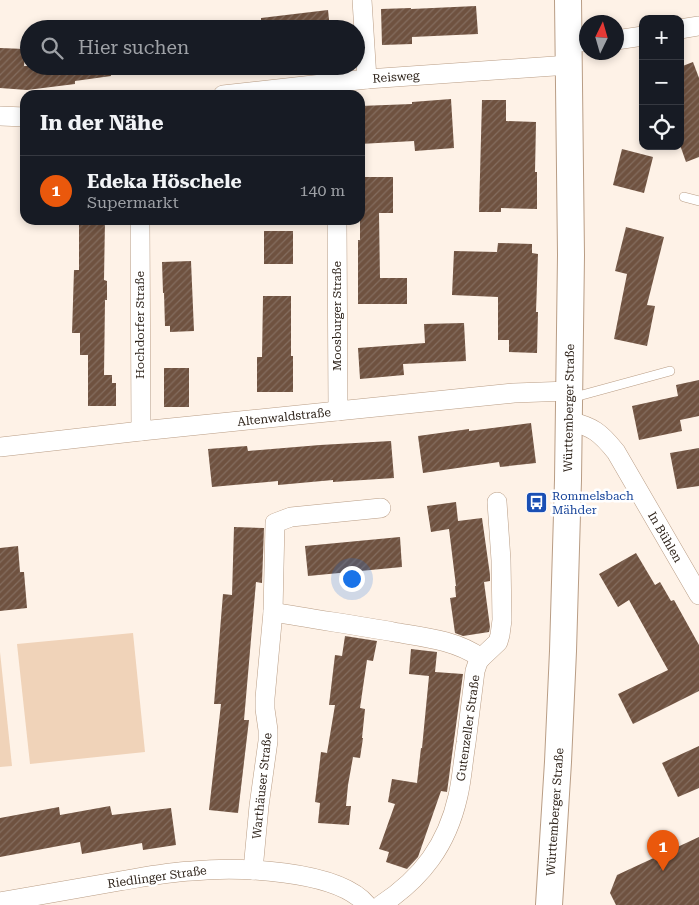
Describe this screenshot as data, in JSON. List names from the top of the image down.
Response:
{
  "streets": {
    "main road": ["Württemberger Straße"],
    "street": [
      "Reisweg",
      "Moosburger Straße",
      "Hochdorfer Straße",
      "Altenwaldstraße",
      "In Bühlen",
      "Gutenzeller Straße",
      "Warthäuser Straße",
      "Riedlinger Straße"
    ]
  },
  "crossings": [
    ["Reisweg", "Württemberger Straße"],
    ["Moosburger Straße", "Altenwaldstraße"],
    ["Hochdorfer Straße", "Altenwaldstraße"],
    ["Württemberger Straße", "Altenwaldstraße"],
    ["Württemberger Straße", "In Bühlen"],
    ["Altenwaldstraße", "In Bühlen"],
    ["Warthäuser Straße", "Riedlinger Straße"]
  ],
  "places": {
    "bus stop": ["Rommelsbach Mähder"]
  },
  "north": "top",
  "page": {
    "map_buttons": ["+", "−"],
    "search": "Hier suchen",
    "heading": "In der Nähe",
    "list": [
      {
        "mark": "1",
        "name": "Edeka Höschele",
        "note": "Supermarkt",
        "value": "140 m"
      }
    ],
    "pins": "1"
  }
}
